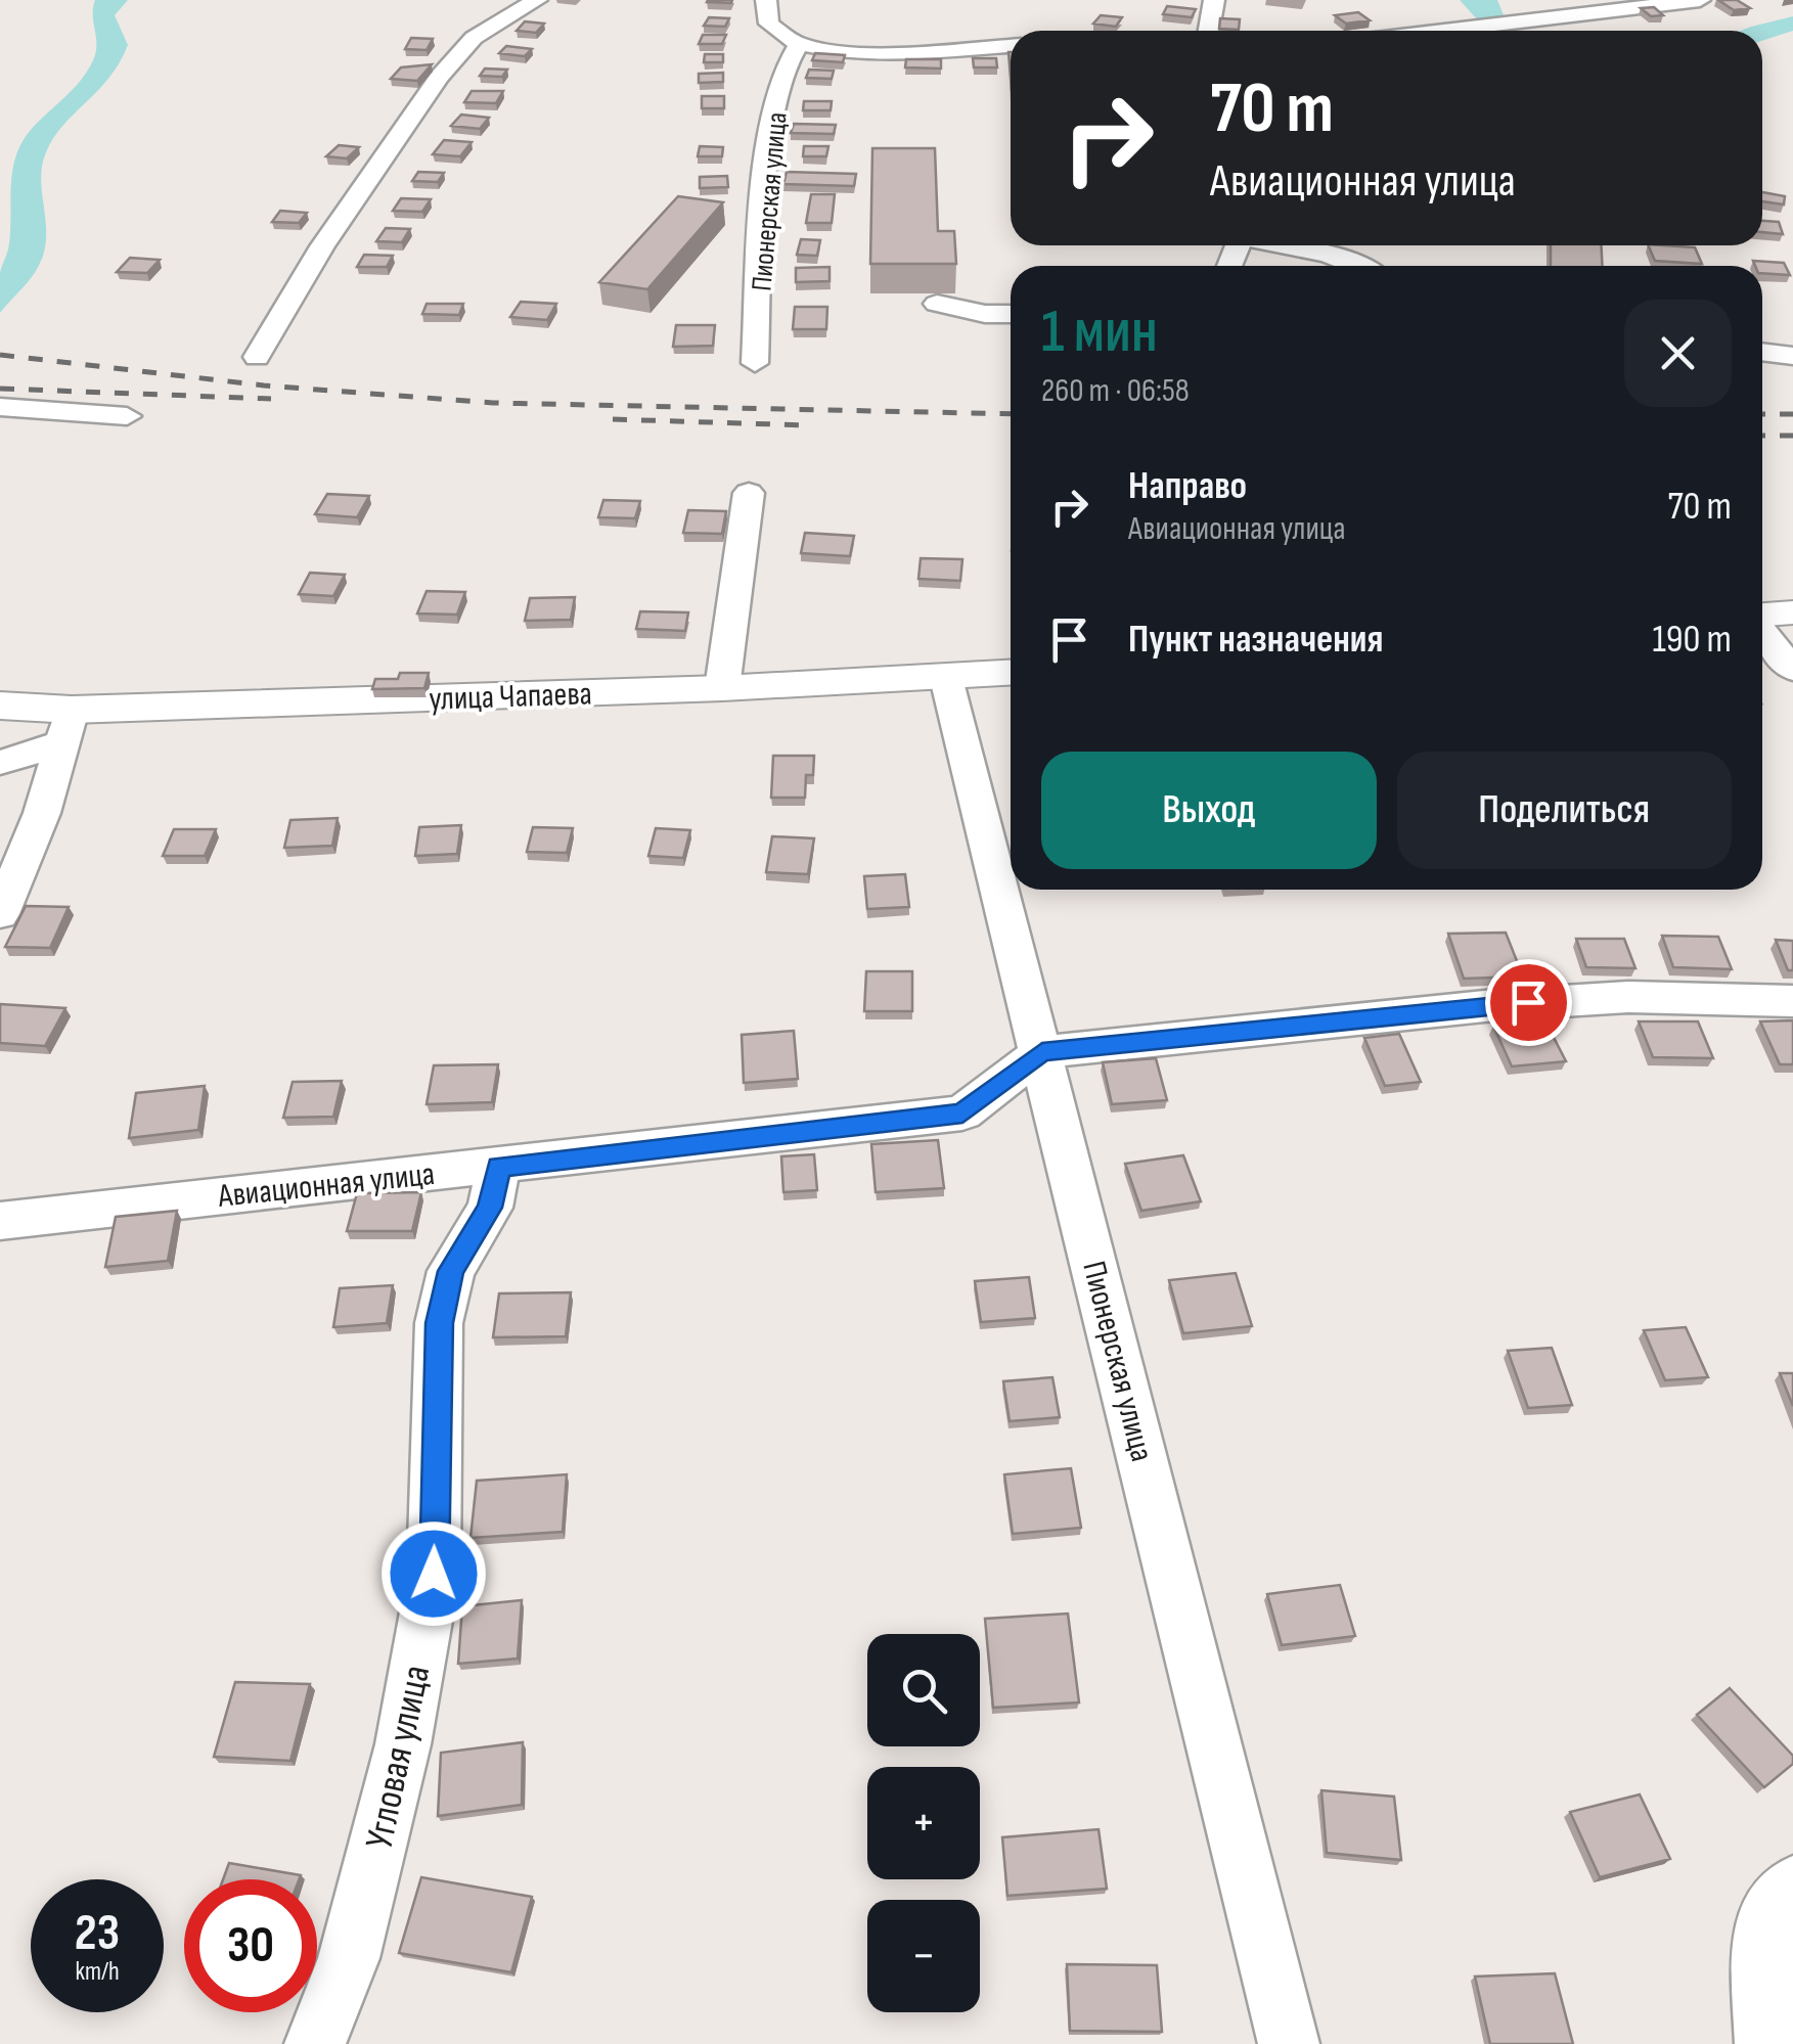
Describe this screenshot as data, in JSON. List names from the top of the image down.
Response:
{
  "streets": {
    "street": [
      "Пионерская улица",
      "улица Чапаева",
      "Авиационная улица",
      "Угловая улица"
    ]
  },
  "crossings": [
    ["Пионерская улица", "улица Чапаева"],
    ["Пионерская улица", "Авиационная улица"],
    ["Авиационная улица", "Угловая улица"]
  ],
  "page": {
    "turn": ["70 m", "Авиационная улица"],
    "heading": ["1 мин", "260 m · 06:58"],
    "list": [
      {
        "name": "Направо",
        "note": "Авиационная улица",
        "value": "70 m"
      },
      {
        "name": "Пункт назначения",
        "value": "190 m"
      }
    ],
    "buttons": ["Выход", "Поделиться"],
    "map_buttons": ["+", "−"],
    "speed": "23 km/h",
    "limit": "30"
  }
}
